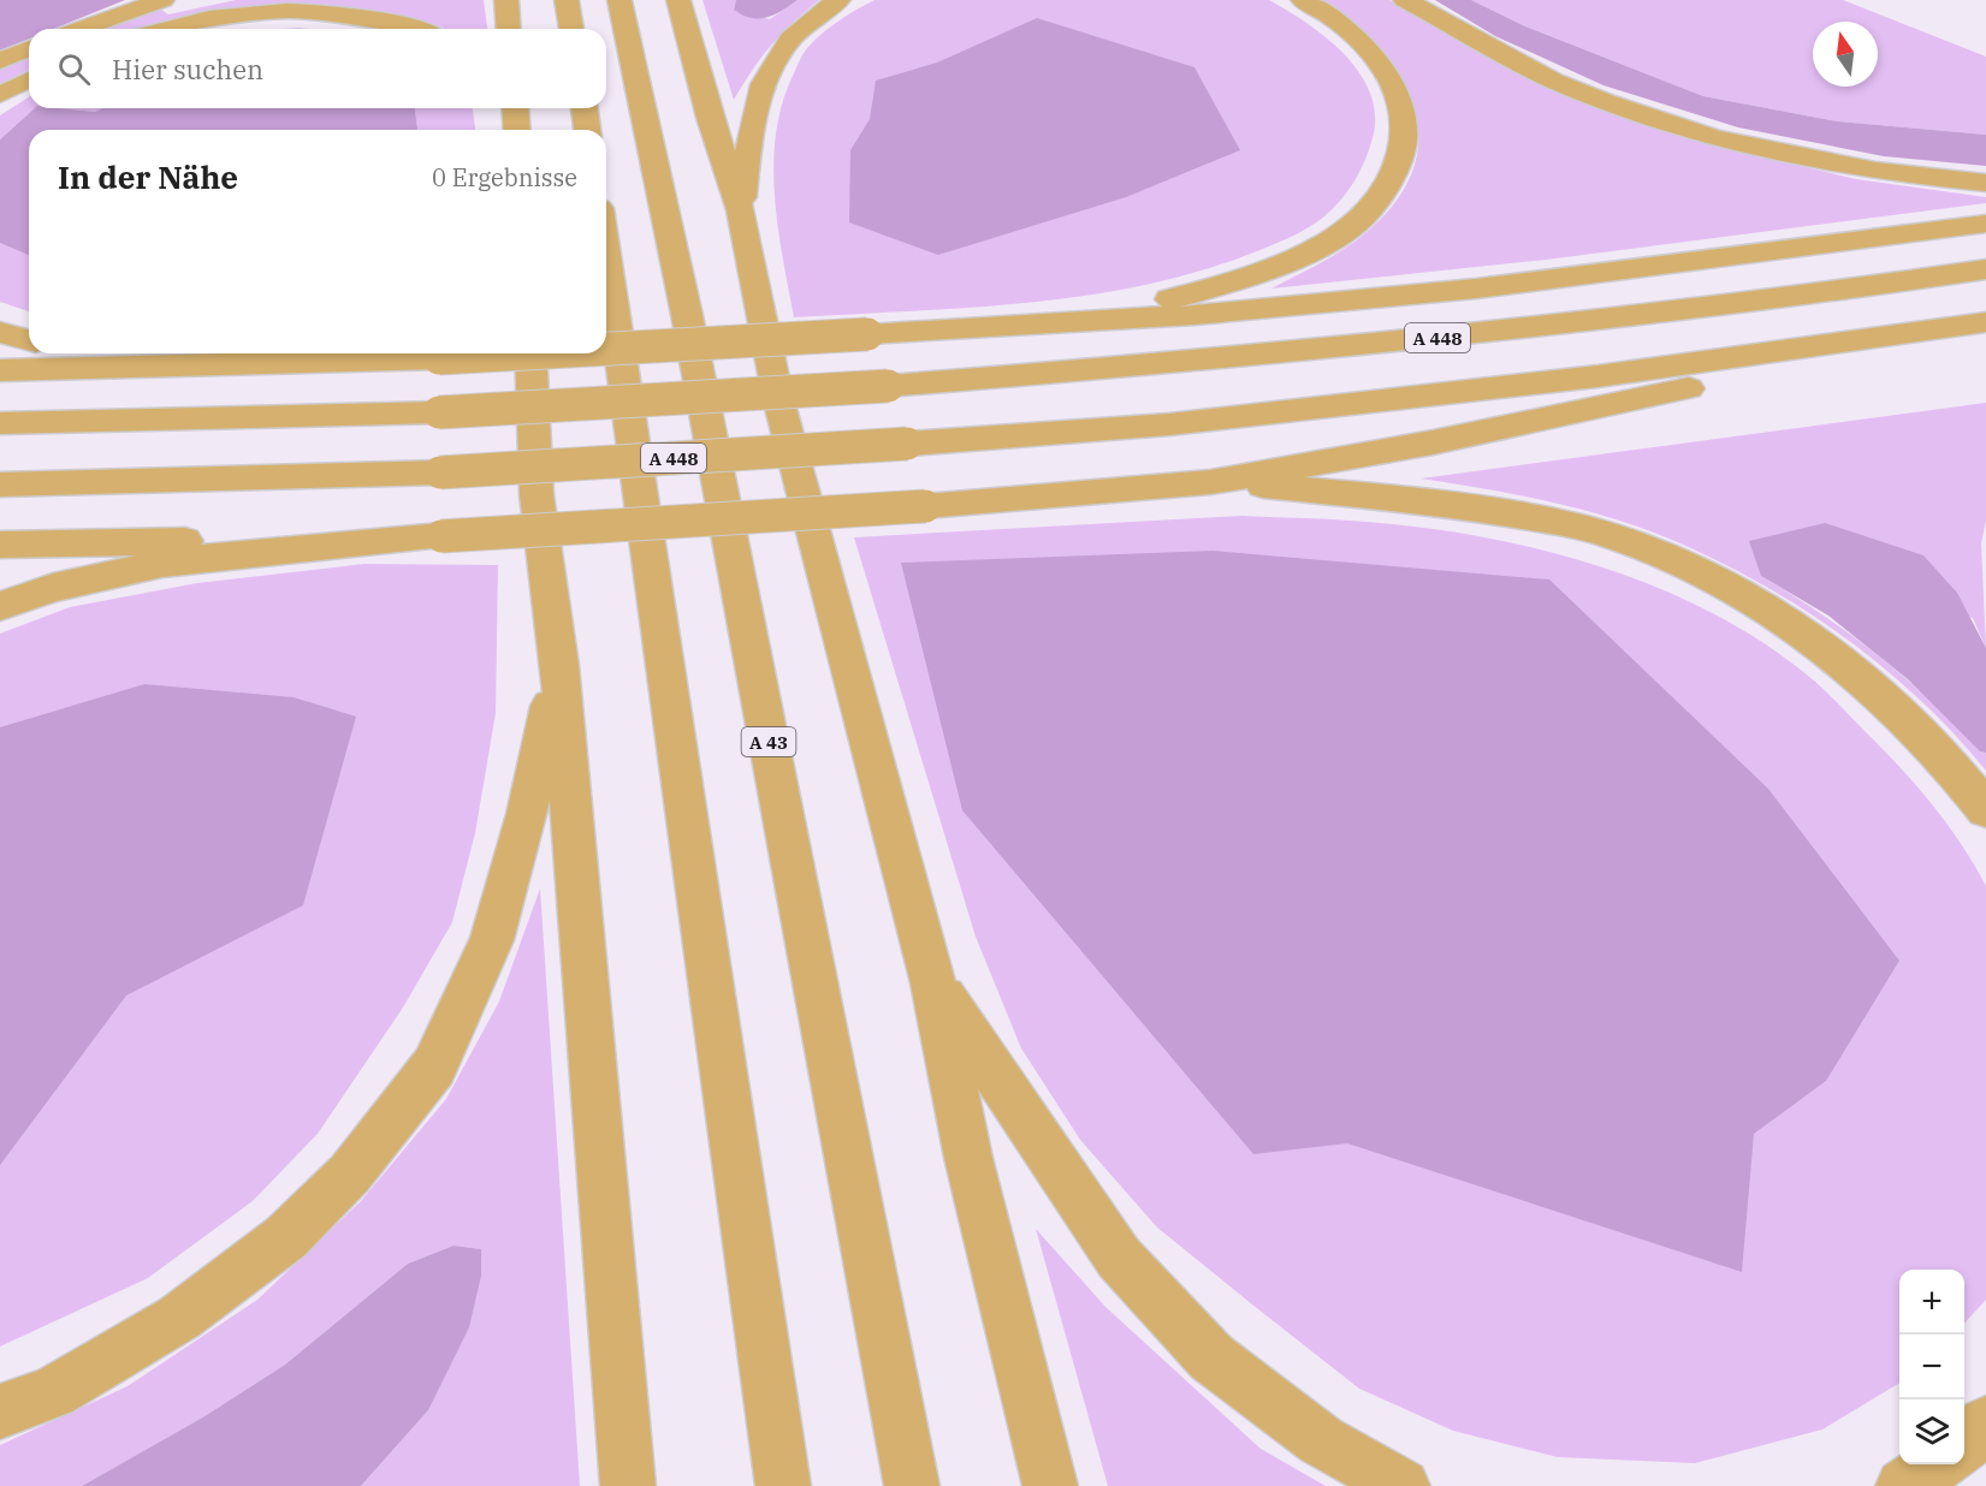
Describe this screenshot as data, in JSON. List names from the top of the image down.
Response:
{
  "streets": {
    "highway": ["A 448", "A 43"]
  },
  "north": "top",
  "page": {
    "search": "Hier suchen",
    "heading": ["In der Nähe", "0 Ergebnisse"],
    "map_buttons": ["+", "−"]
  }
}
